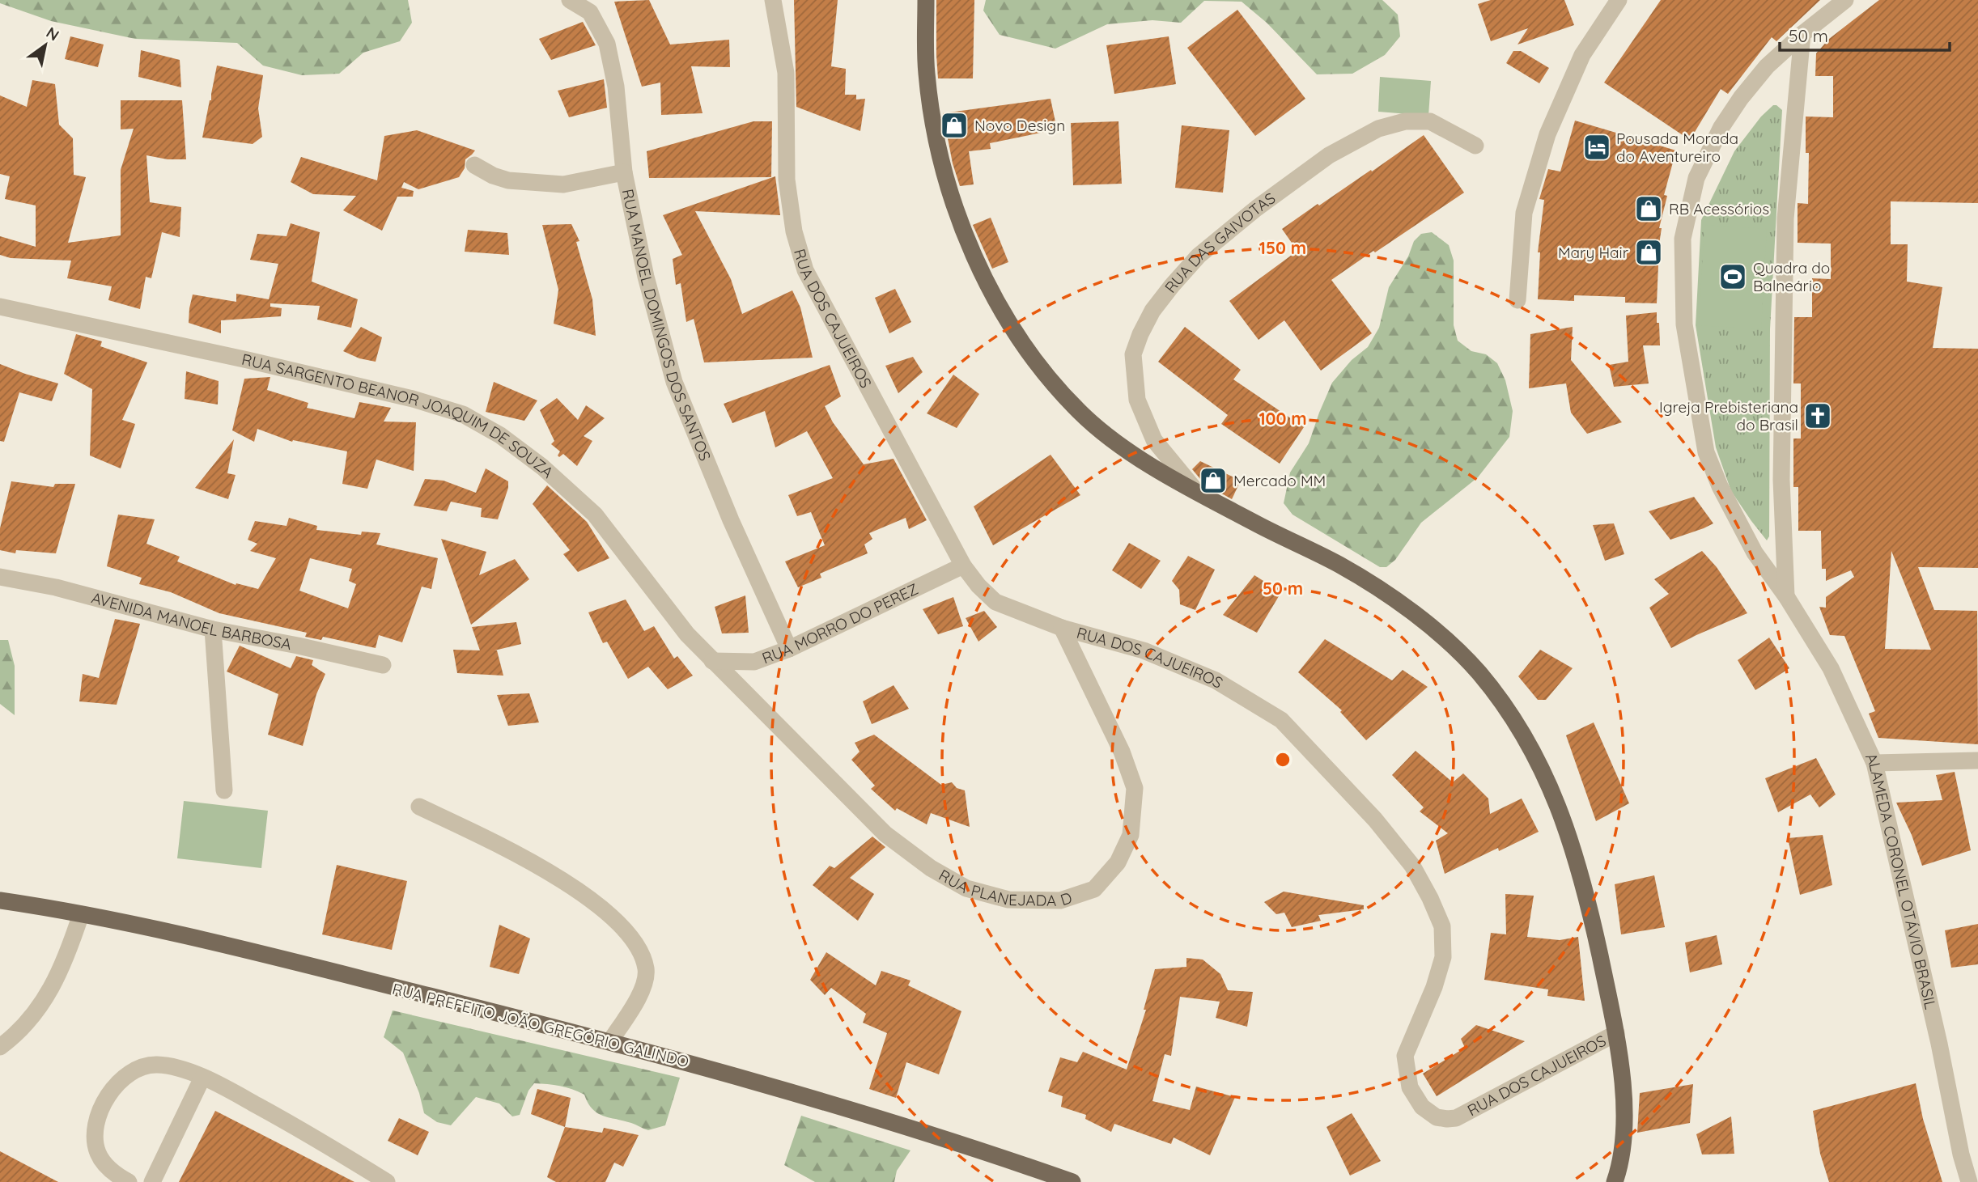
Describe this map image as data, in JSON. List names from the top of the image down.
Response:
{
  "streets": {
    "main road": ["RUA PREFEITO JOÃO GREGÓRIO GALINDO"],
    "street": [
      "RUA DAS GAIVOTAS",
      "RUA DOS CAJUEIROS",
      "RUA MANOEL DOMINGOS DOS SANTOS",
      "RUA SARGENTO BEANOR JOAQUIM DE SOUZA",
      "AVENIDA MANOEL BARBOSA",
      "RUA MORRO DO PEREZ",
      "ALAMEDA CORONEL OTÁVIO BRASIL",
      "RUA PLANEJADA D"
    ]
  },
  "crossings": [
    ["RUA DOS CAJUEIROS", "RUA MORRO DO PEREZ"],
    ["RUA DOS CAJUEIROS", "RUA PLANEJADA D"],
    ["RUA MANOEL DOMINGOS DOS SANTOS", "RUA MORRO DO PEREZ"],
    ["RUA SARGENTO BEANOR JOAQUIM DE SOUZA", "RUA MORRO DO PEREZ"],
    ["RUA SARGENTO BEANOR JOAQUIM DE SOUZA", "RUA PLANEJADA D"],
    ["RUA MORRO DO PEREZ", "RUA PLANEJADA D"]
  ],
  "places": {
    "shop": [
      "Novo Design",
      "RB Acessórios",
      "Mary Hair",
      "Mercado MM"
    ],
    "hotel": ["Pousada Morada do Aventureiro"],
    "sports": ["Quadra do Balneário"],
    "church": ["Igreja Prebisteriana do Brasil"]
  },
  "scale_bar": "50 m",
  "north": "top right",
  "rings": ["150 m", "100 m", "50 m"]
}
